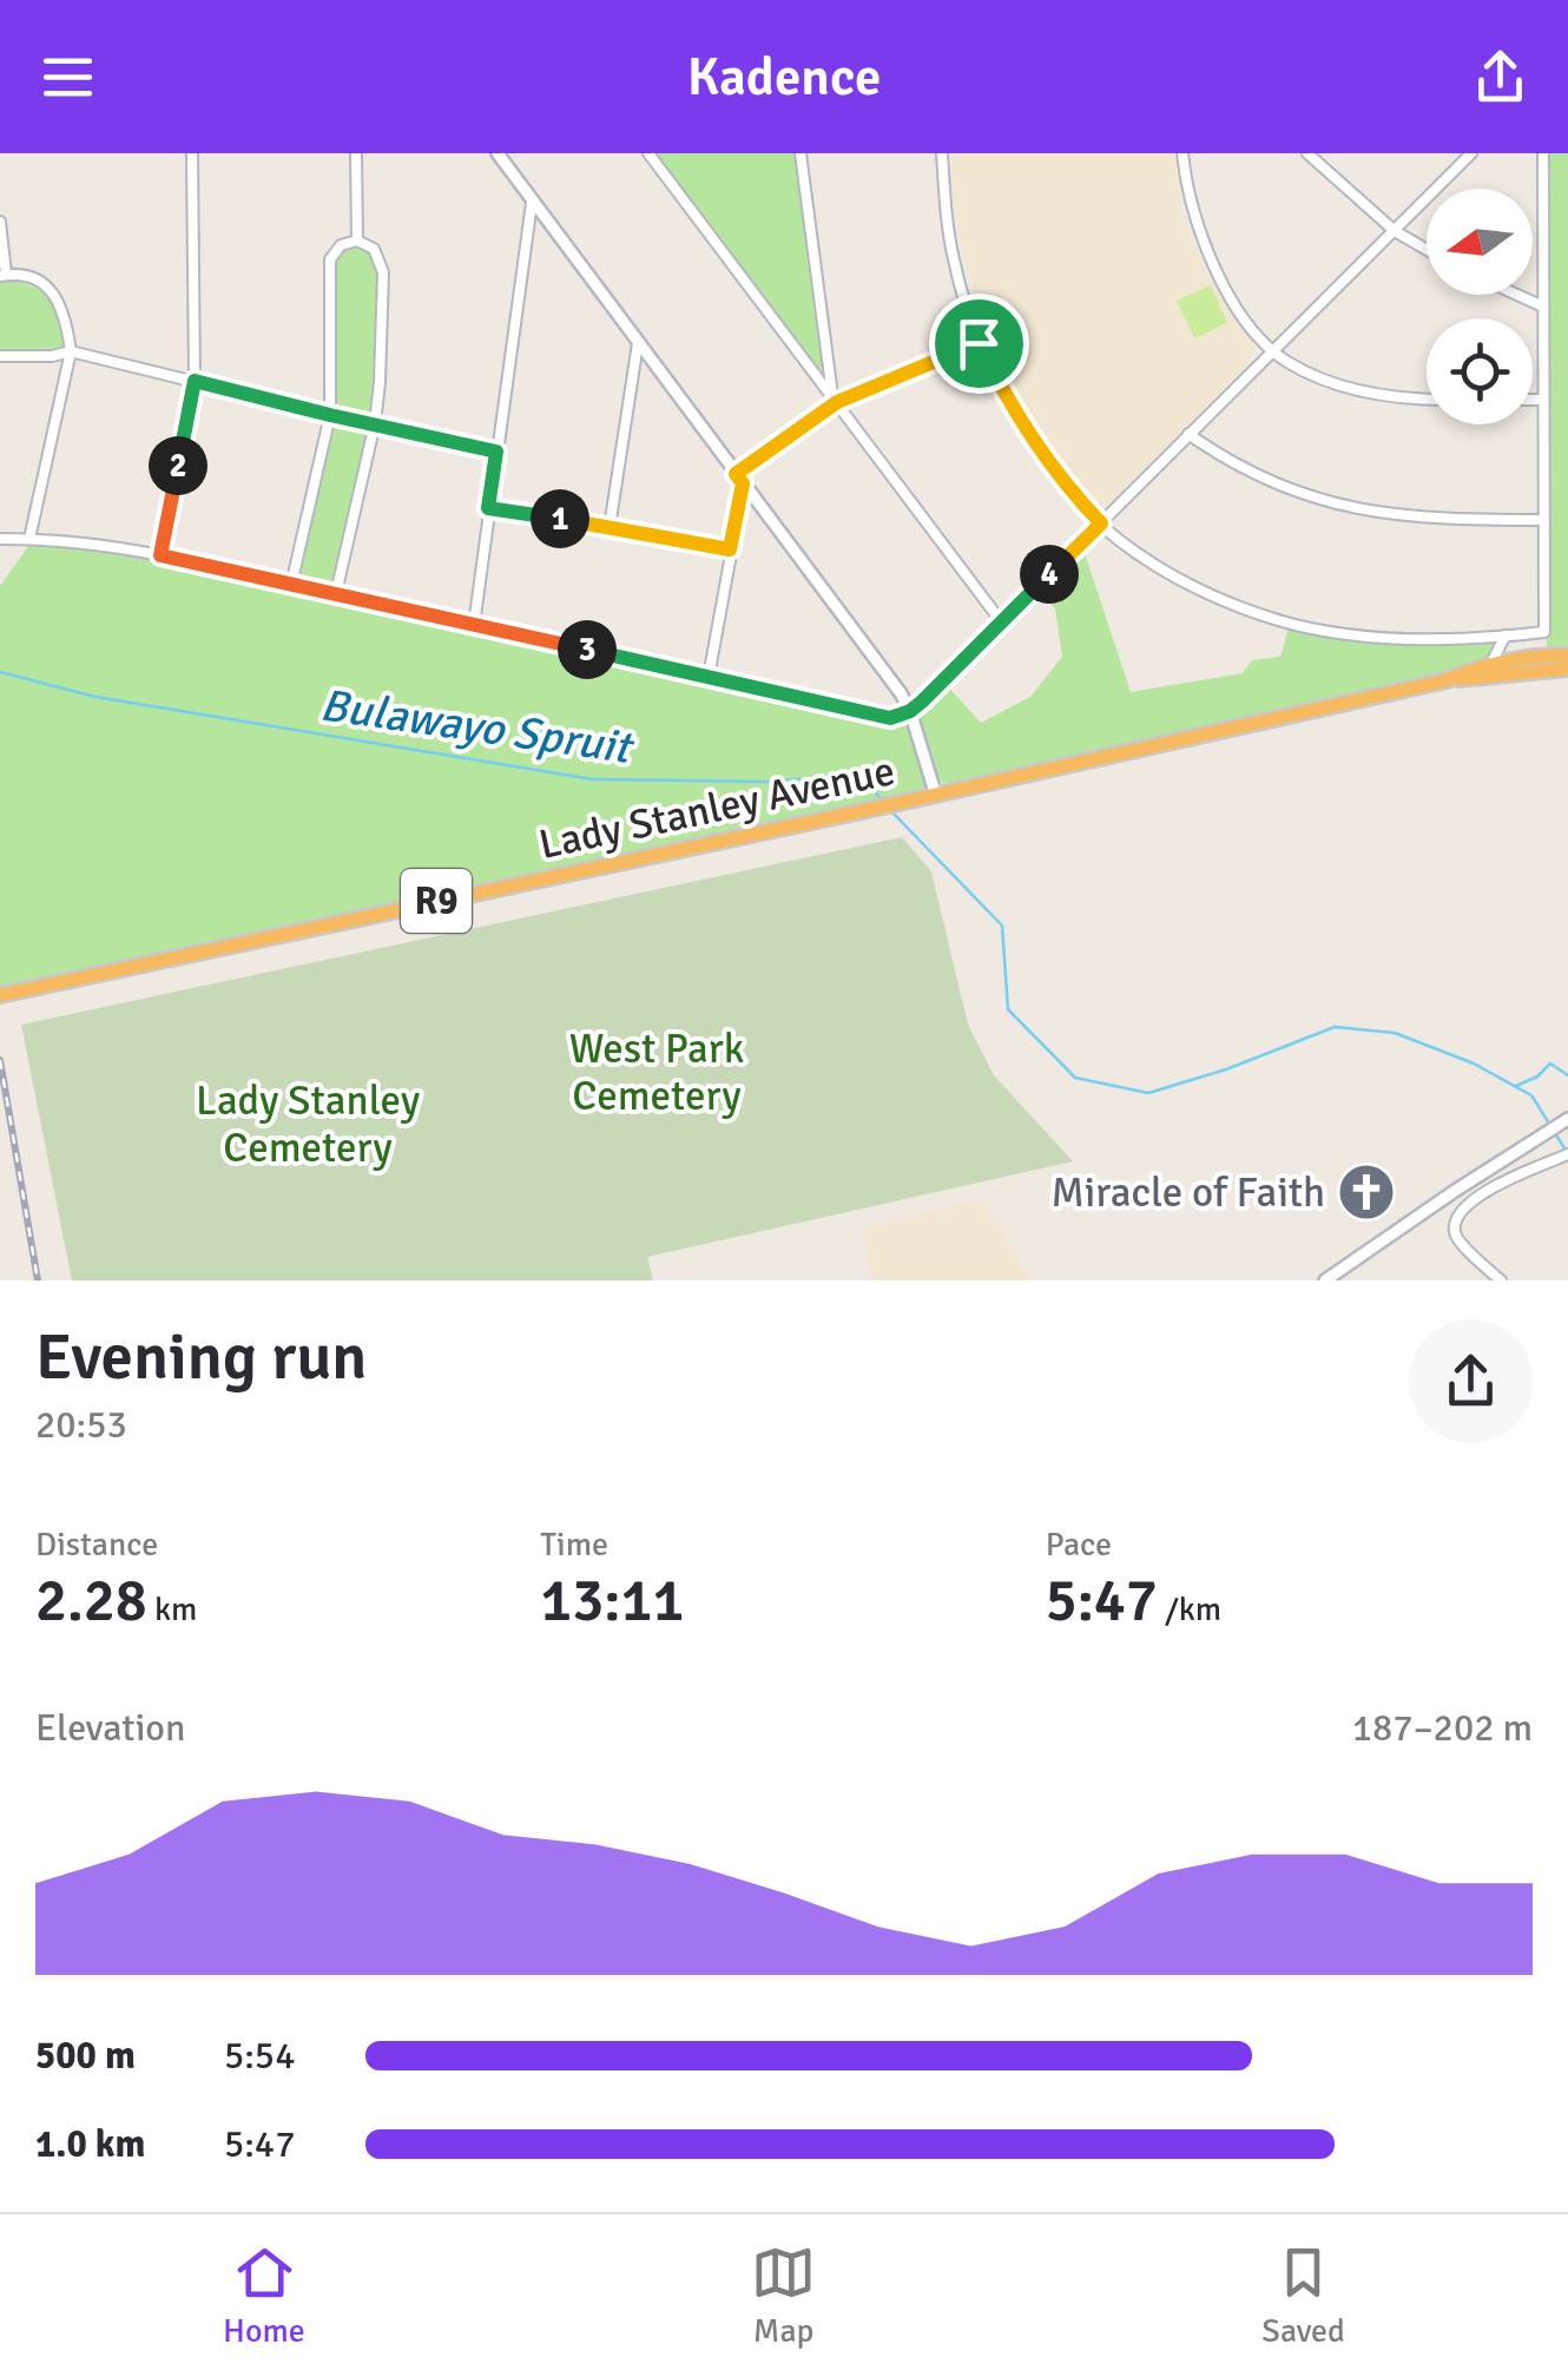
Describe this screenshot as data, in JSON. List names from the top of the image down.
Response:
{
  "streets": {
    "highway": ["Lady Stanley Avenue", "R9"]
  },
  "water": ["Bulawayo Spruit"],
  "parks": ["West Park Cemetery", "Lady Stanley Cemetery"],
  "places": {
    "church": ["Miracle of Faith"]
  },
  "north": "left",
  "page": {
    "header": "Kadence",
    "pins": [
      "2",
      "1",
      "4",
      "3"
    ],
    "heading": ["Evening run", "20:53"],
    "stats": [
      ["Distance", "2.28 km"],
      ["Time", "13:11"],
      ["Pace", "5:47 /km"]
    ],
    "chart": ["Elevation", "187–202 m"],
    "list": [
      {
        "name": "500 m",
        "note": "5:54"
      },
      {
        "name": "1.0 km",
        "note": "5:47"
      }
    ],
    "tabs": ["Home", "Map", "Saved"]
  }
}
